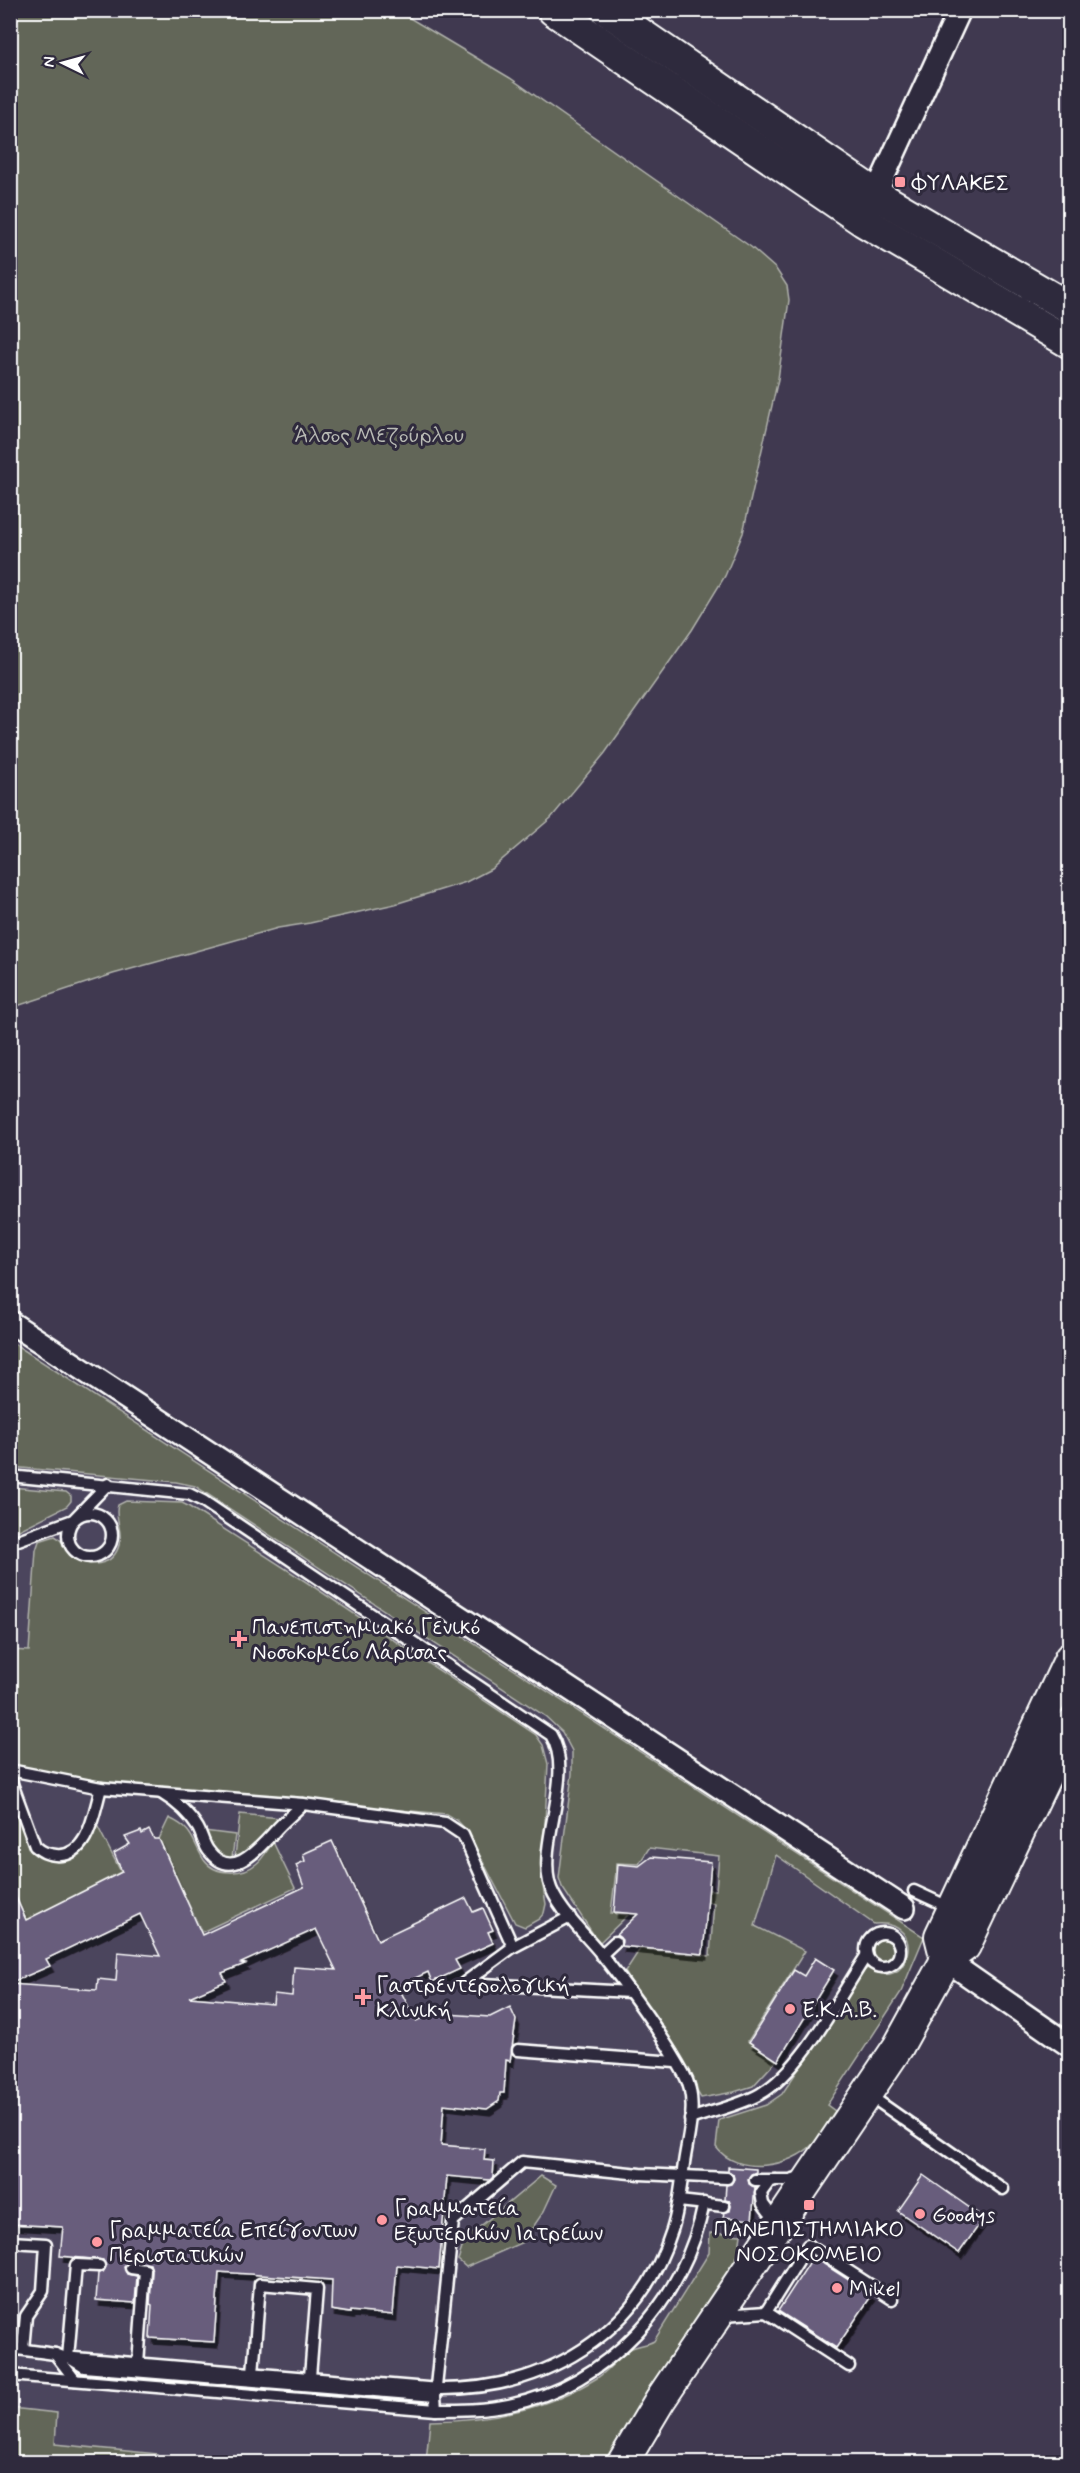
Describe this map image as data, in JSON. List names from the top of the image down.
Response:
{
  "parks": ["Άλσος Μεζούρλου"],
  "places": {
    "transit": ["ΦΥΛΑΚΕΣ", "ΠΑΝΕΠΙΣΤΗΜΙΑΚΟ ΝΟΣΟΚΟΜΕΙΟ"],
    "health": ["Πανεπιστημιακό Γενικό Νοσοκομείο Λάρισας", "Γαστρεντερολογική Κλινική"],
    "other": [
      "E.K.A.B.",
      "Goodys",
      "Γραμματεία Εξωτερικών Ιατρείων",
      "Γραμματεία Επείγοντων Περιστατικών",
      "Mikel"
    ]
  },
  "north": "left"
}
